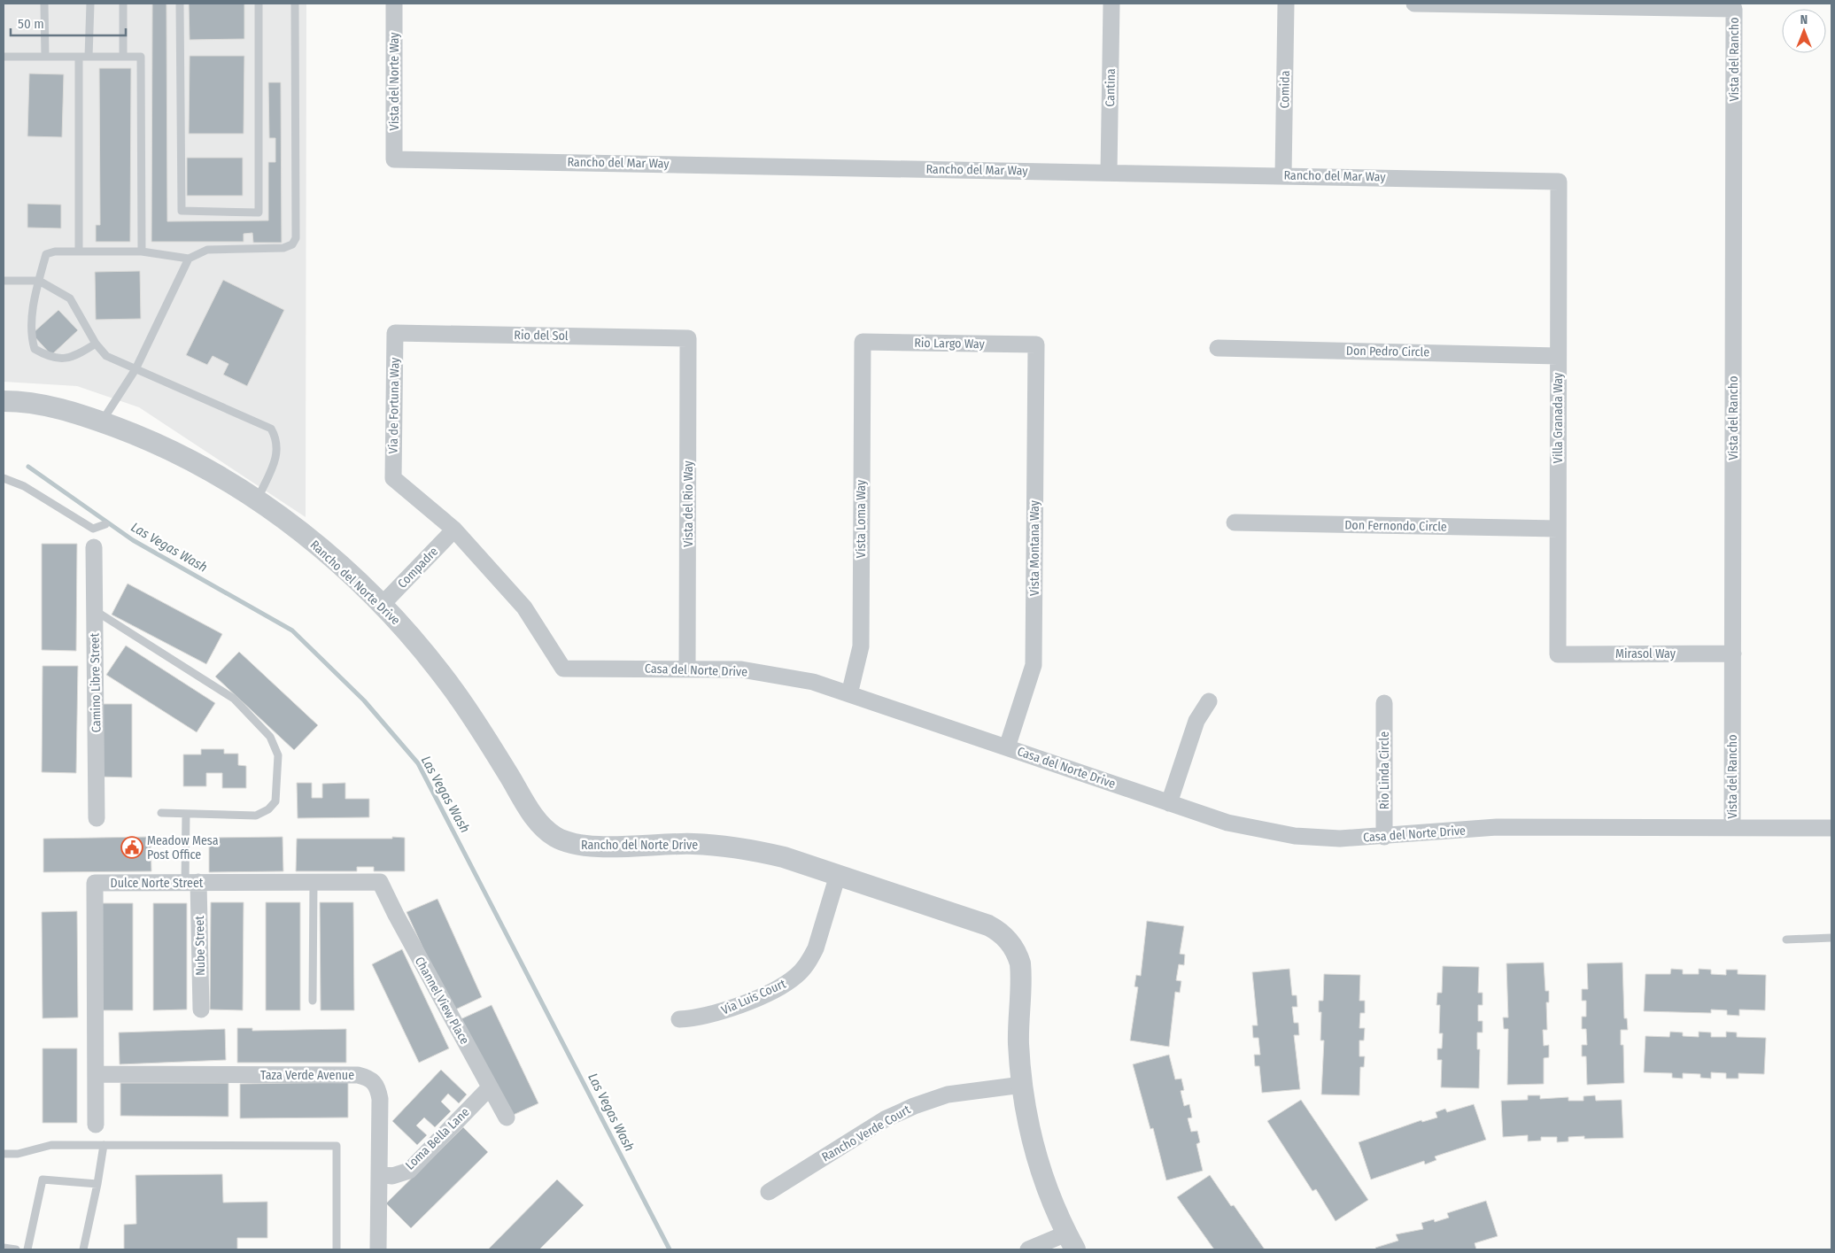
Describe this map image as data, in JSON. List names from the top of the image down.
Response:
{
  "streets": {
    "street": [
      "Vista del Rancho",
      "Vista del Norte Way",
      "Cantina",
      "Comida",
      "Rancho del Mar Way",
      "Rio del Sol",
      "Rio Largo Way",
      "Don Pedro Circle",
      "Via de Fortuna Way",
      "Villa Granada Way",
      "Vista del Rio Way",
      "Vista Loma Way",
      "Don Fernondo Circle",
      "Vista Montana Way",
      "Compadre",
      "Rancho del Norte Drive",
      "Mirasol Way",
      "Casa del Norte Drive",
      "Camino Libre Street",
      "Rio Linda Circle",
      "Dulce Norte Street",
      "Nube Street",
      "Via Luis Court",
      "Channel View Place",
      "Taza Verde Avenue",
      "Rancho Verde Court",
      "Loma Bella Lane"
    ]
  },
  "crossings": [
    ["Vista del Rancho", "Mirasol Way"],
    ["Vista del Rancho", "Casa del Norte Drive"],
    ["Vista del Norte Way", "Rancho del Mar Way"],
    ["Cantina", "Rancho del Mar Way"],
    ["Comida", "Rancho del Mar Way"],
    ["Rancho del Mar Way", "Villa Granada Way"],
    ["Rio del Sol", "Via de Fortuna Way"],
    ["Rio del Sol", "Vista del Rio Way"],
    ["Rio Largo Way", "Vista Loma Way"],
    ["Rio Largo Way", "Vista Montana Way"],
    ["Don Pedro Circle", "Villa Granada Way"],
    ["Via de Fortuna Way", "Casa del Norte Drive"],
    ["Villa Granada Way", "Don Fernondo Circle"],
    ["Villa Granada Way", "Mirasol Way"],
    ["Vista del Rio Way", "Casa del Norte Drive"],
    ["Vista Loma Way", "Casa del Norte Drive"],
    ["Vista Montana Way", "Casa del Norte Drive"],
    ["Compadre", "Rancho del Norte Drive"],
    ["Compadre", "Casa del Norte Drive"],
    ["Rancho del Norte Drive", "Via Luis Court"],
    ["Rancho del Norte Drive", "Rancho Verde Court"],
    ["Casa del Norte Drive", "Rio Linda Circle"],
    ["Dulce Norte Street", "Nube Street"],
    ["Dulce Norte Street", "Channel View Place"],
    ["Dulce Norte Street", "Taza Verde Avenue"],
    ["Channel View Place", "Loma Bella Lane"],
    ["Taza Verde Avenue", "Loma Bella Lane"]
  ],
  "water": ["Las Vegas Wash"],
  "places": {
    "public building": ["Meadow Mesa Post Office"]
  },
  "scale_bar": "50 m",
  "north": "top"
}
